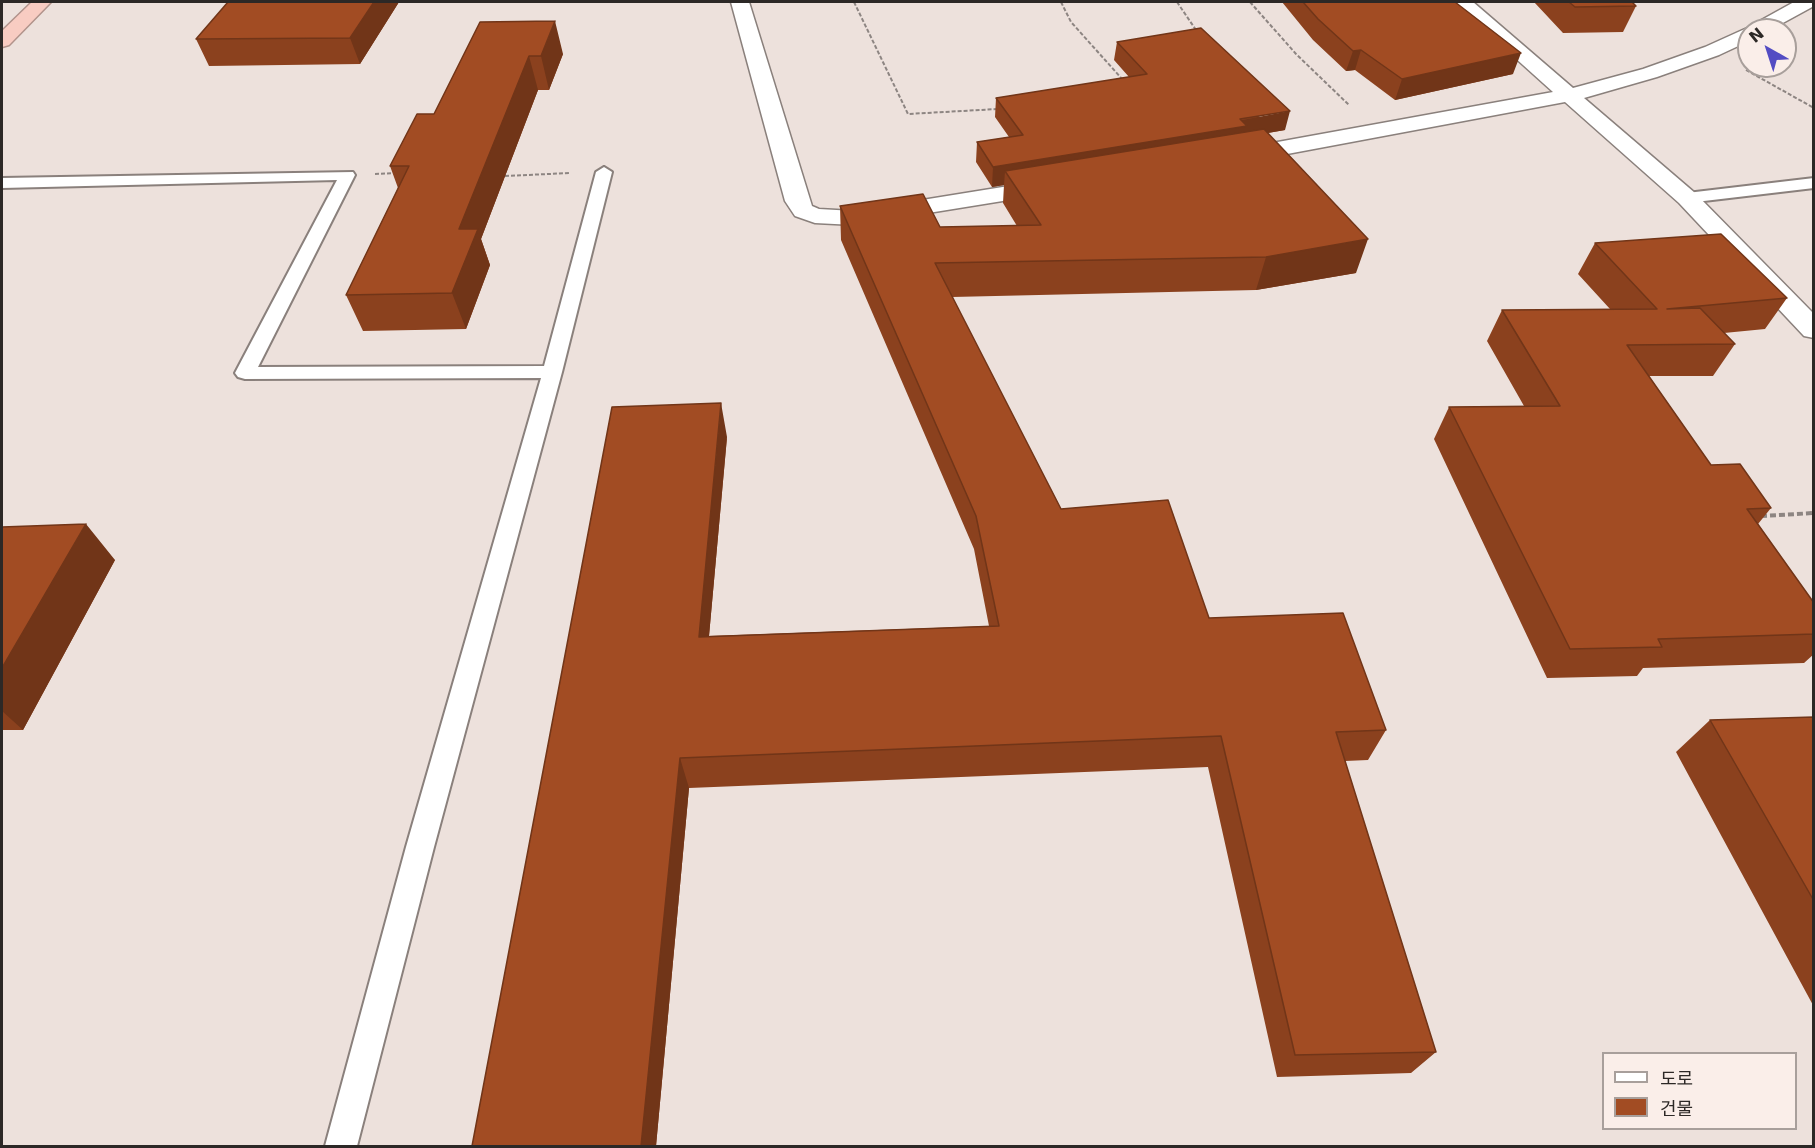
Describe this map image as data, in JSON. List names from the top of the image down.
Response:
{
  "legend": ["도로", "건물"],
  "north": "top left"
}
